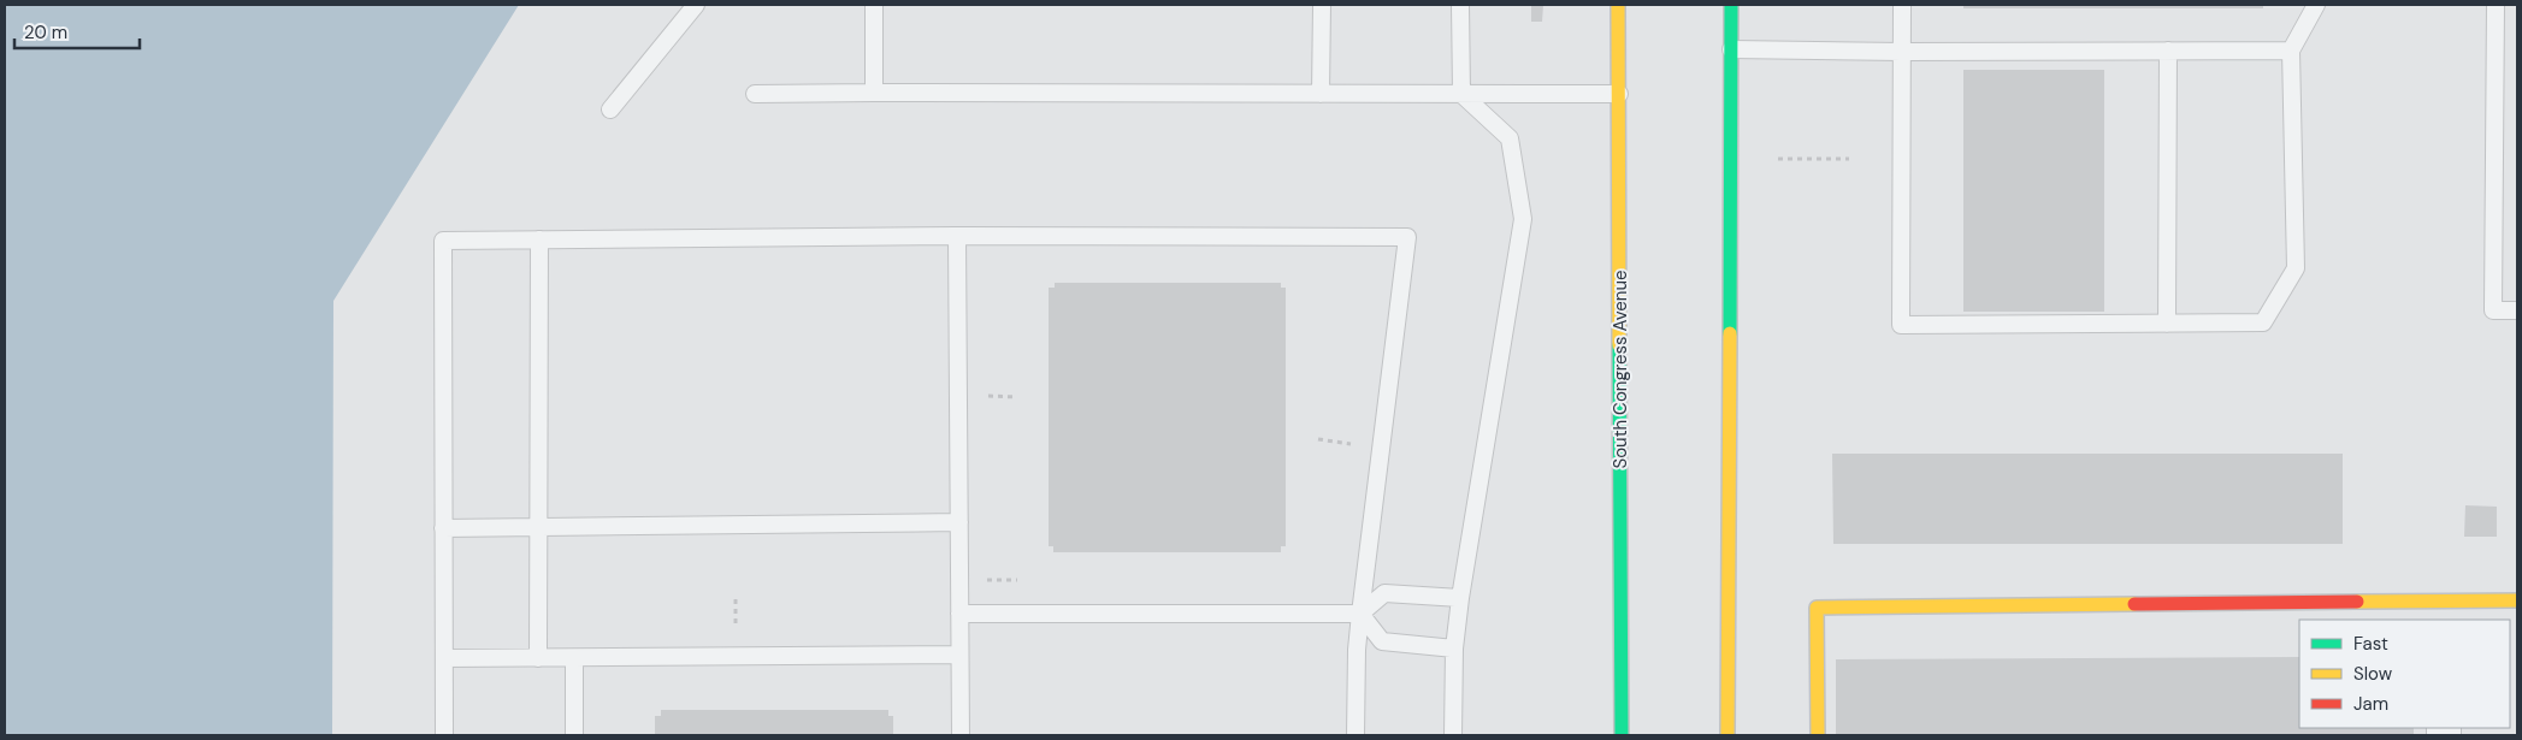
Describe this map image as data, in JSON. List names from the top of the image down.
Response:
{
  "streets": {
    "main road": ["South Congress Avenue"]
  },
  "legend": ["Fast", "Slow", "Jam"],
  "scale_bar": "20 m"
}
